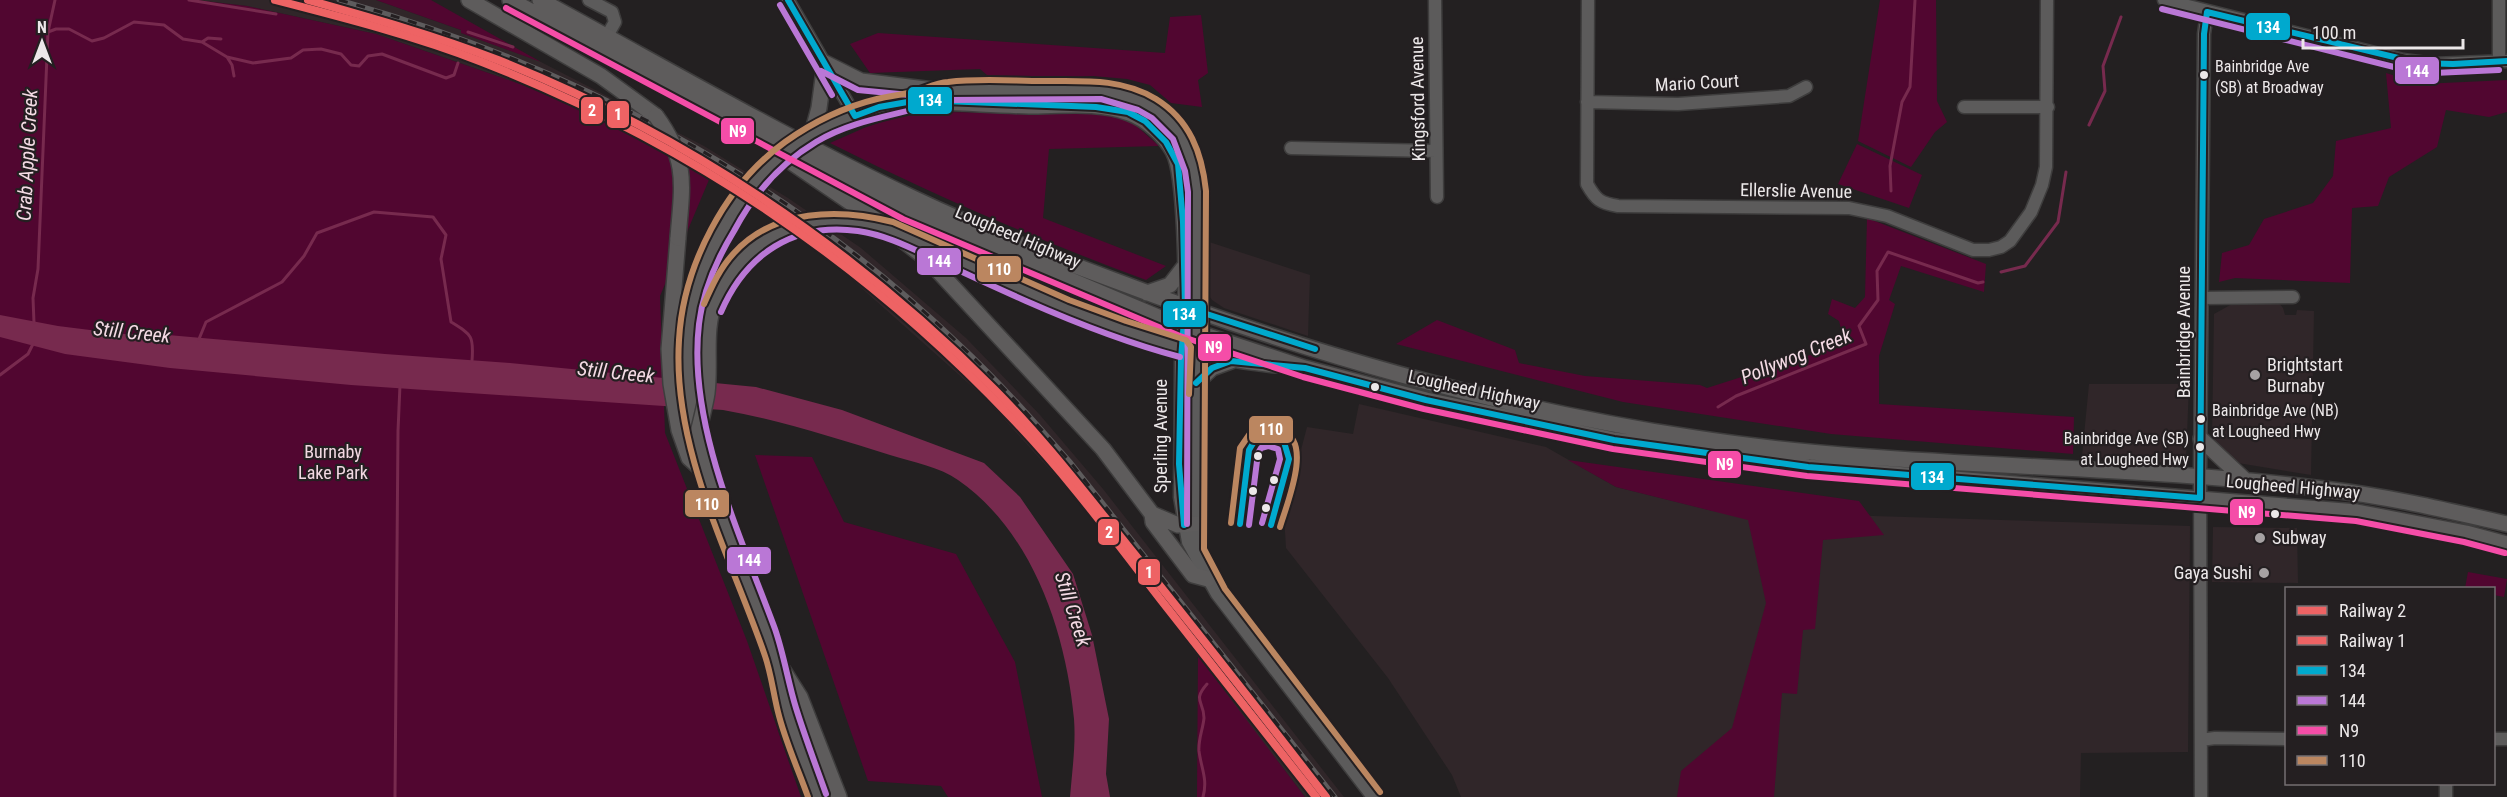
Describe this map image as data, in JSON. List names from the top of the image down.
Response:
{
  "streets": {
    "main road": ["Lougheed Highway", "Sperling Avenue"],
    "street": [
      "Mario Court",
      "Kingsford Avenue",
      "Ellerslie Avenue",
      "Bainbridge Avenue"
    ]
  },
  "crossings": [
    ["Mario Court", "Ellerslie Avenue"],
    ["Lougheed Highway", "Bainbridge Avenue"],
    ["Lougheed Highway", "Sperling Avenue"]
  ],
  "water": ["Crab Apple Creek", "Still Creek", "Pollywog Creek"],
  "parks": ["Burnaby Lake Park"],
  "places": [
    "Bainbridge Ave (SB) at Broadway",
    "Brightstart Burnaby",
    "Bainbridge Ave (NB) at Lougheed Hwy",
    "Bainbridge Ave (SB) at Lougheed Hwy",
    "Subway",
    "Gaya Sushi"
  ],
  "lines": [
    "rail line 2",
    "rail line 1",
    "transit line 134",
    "transit line 144",
    "transit line N9",
    "transit line 110"
  ],
  "legend": [
    "Railway 2",
    "Railway 1",
    "134",
    "144",
    "N9",
    "110"
  ],
  "scale_bar": "100 m",
  "north": "top"
}
